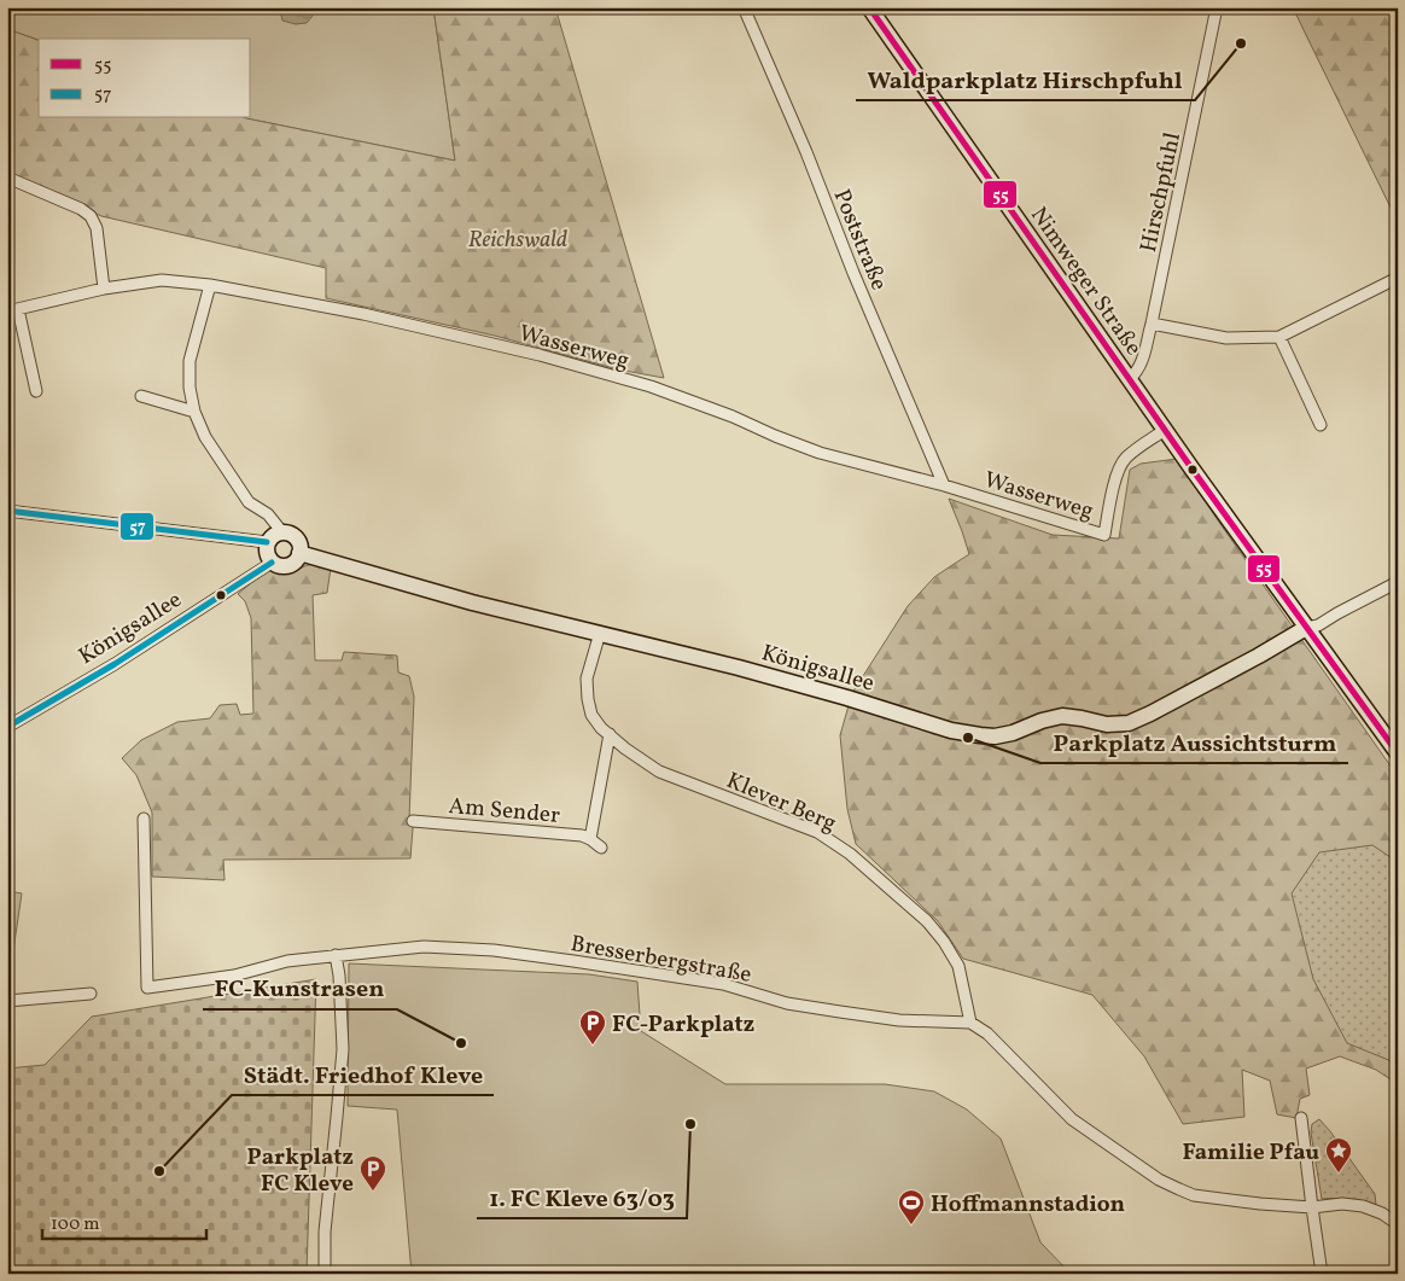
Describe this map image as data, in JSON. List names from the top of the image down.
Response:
{
  "streets": {
    "street": [
      "Hirschpfuhl",
      "Poststraße",
      "Nimweger Straße",
      "Wasserweg",
      "Königsallee",
      "Klever Berg",
      "Am Sender",
      "Bresserbergstraße"
    ]
  },
  "crossings": [
    ["Hirschpfuhl", "Nimweger Straße"],
    ["Poststraße", "Wasserweg"],
    ["Nimweger Straße", "Wasserweg"],
    ["Nimweger Straße", "Königsallee"],
    ["Königsallee", "Klever Berg"],
    ["Klever Berg", "Am Sender"],
    ["Klever Berg", "Bresserbergstraße"]
  ],
  "parks": ["Reichswald"],
  "places": {
    "other": [
      "Waldparkplatz Hirschpfuhl",
      "Parkplatz Aussichtsturm",
      "FC-Kunstrasen",
      "1. FC Kleve 63/03",
      "Städt. Friedhof Kleve"
    ],
    "parking": ["FC-Parkplatz", "Parkplatz FC Kleve"],
    "place": ["Familie Pfau"],
    "sports": ["Hoffmannstadion"]
  },
  "lines": ["transit line 55", "transit line 57"],
  "legend": ["55", "57"],
  "scale_bar": "100 m"
}
